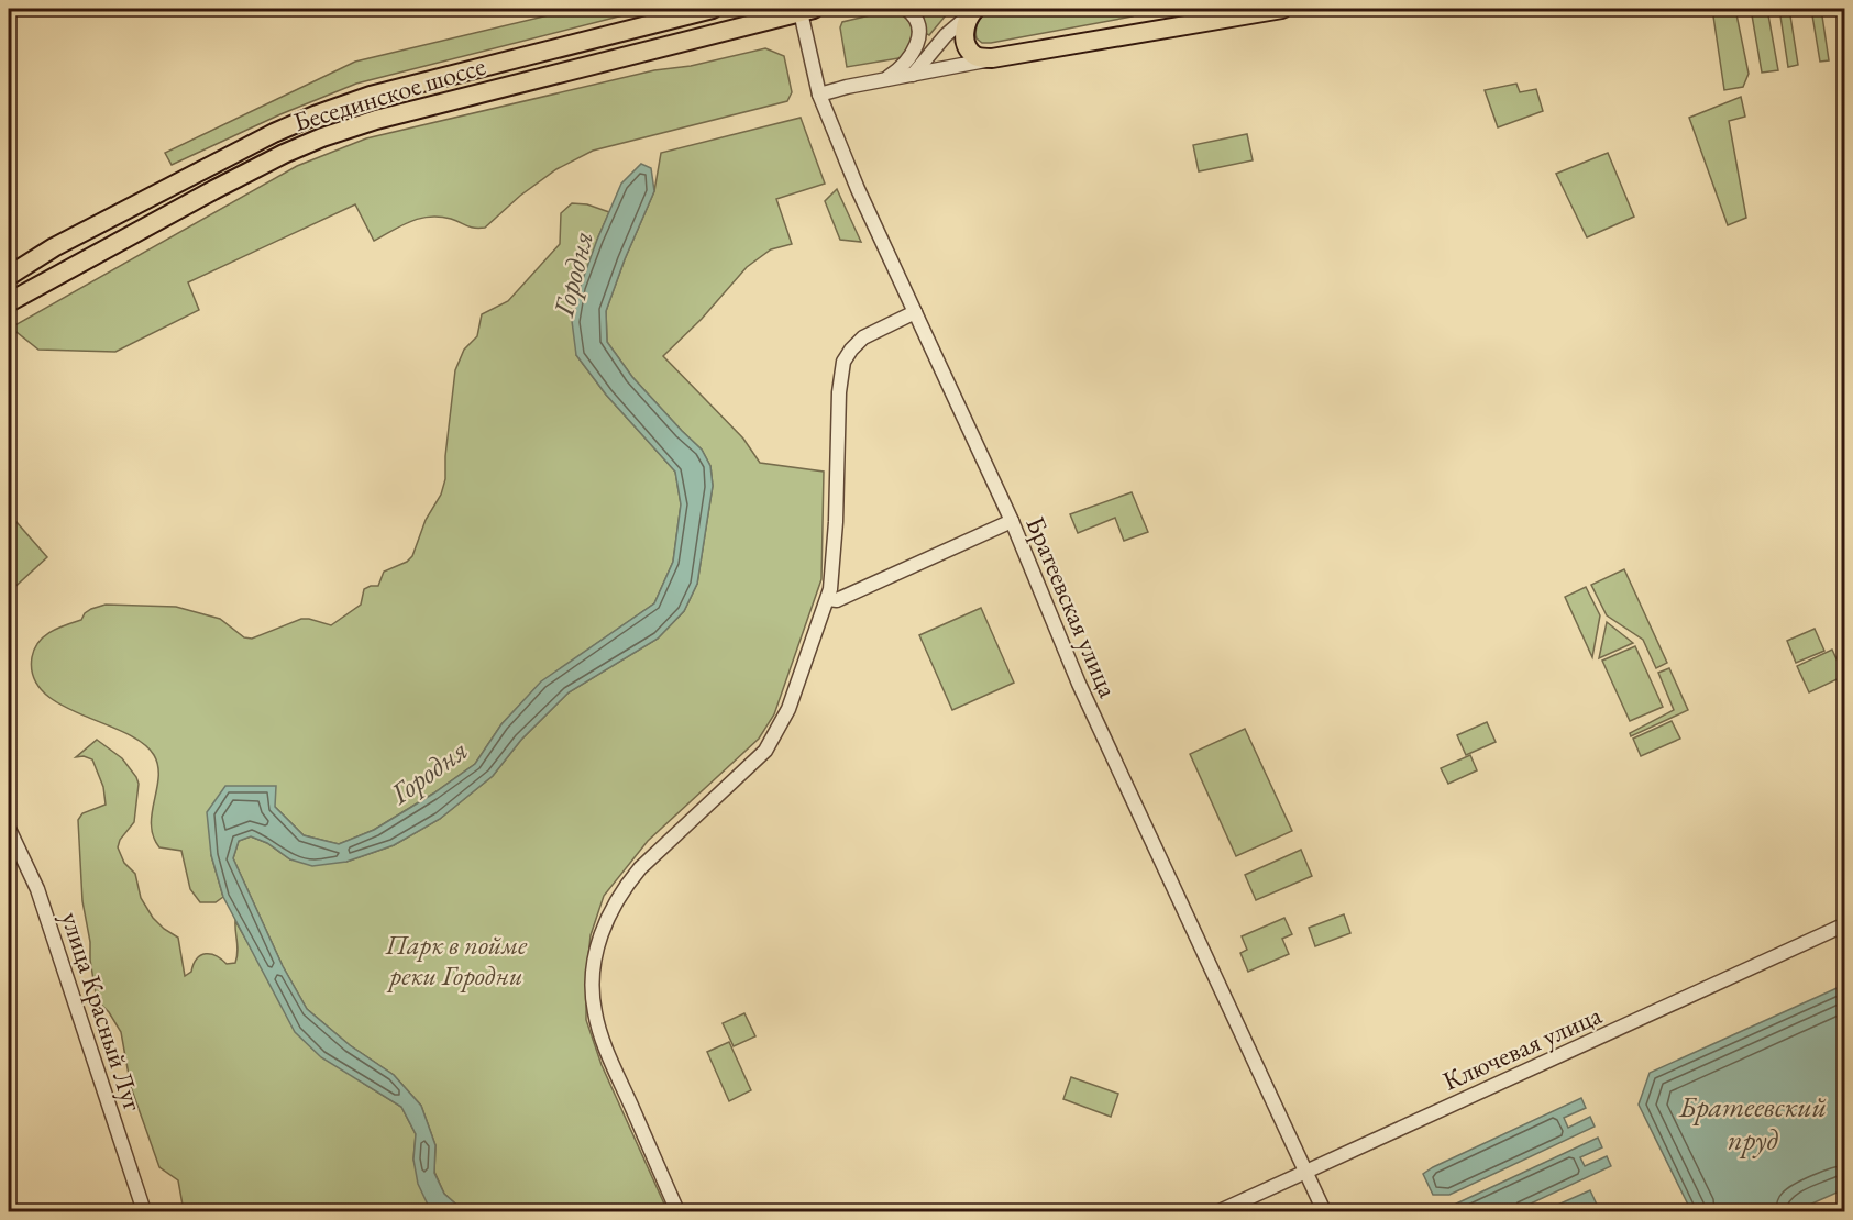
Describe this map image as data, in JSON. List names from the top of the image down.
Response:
{
  "streets": {
    "main road": ["Бесединское шоссе"],
    "street": ["Братеевская улица", "улица Красный Луг", "Ключевая улица"]
  },
  "crossings": [
    ["Бесединское шоссе", "Братеевская улица"],
    ["Братеевская улица", "Ключевая улица"]
  ],
  "water": ["Городня", "Братеевский пруд"],
  "parks": ["Парк в пойме реки Городни"]
}
